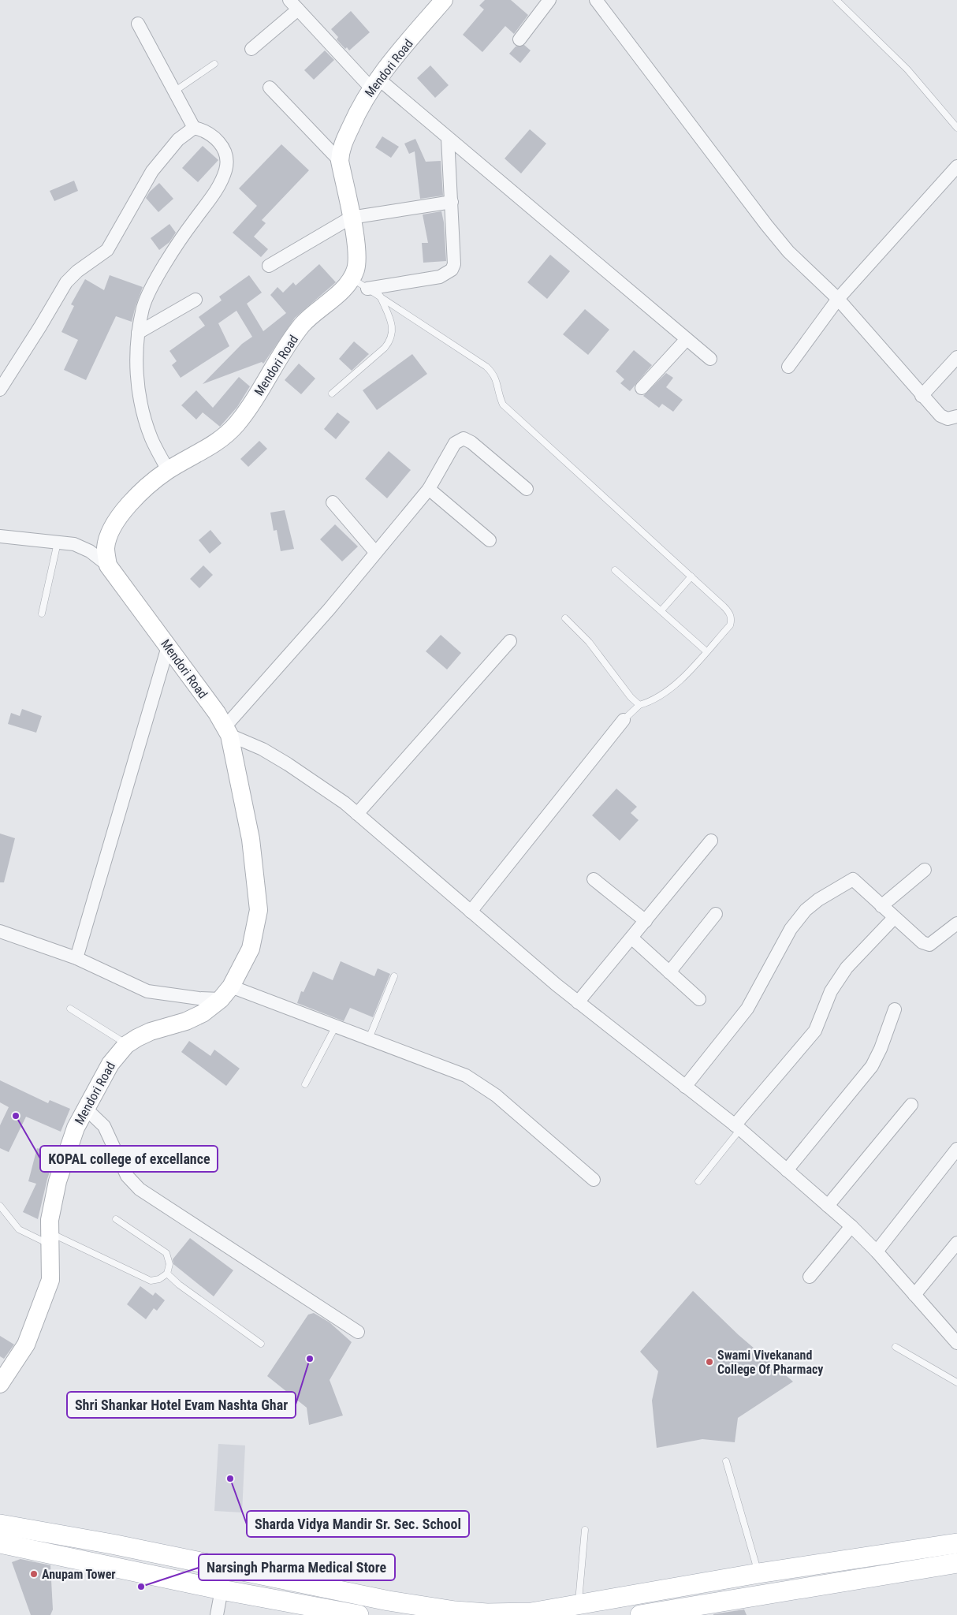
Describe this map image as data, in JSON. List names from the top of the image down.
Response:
{
  "streets": {
    "main road": ["Mendori Road"]
  },
  "places": [
    "KOPAL college of excellance",
    "Shri Shankar Hotel Evam Nashta Ghar",
    "Swami Vivekanand College Of Pharmacy",
    "Sharda Vidya Mandir Sr. Sec. School",
    "Anupam Tower",
    "Narsingh Pharma Medical Store"
  ]
}
